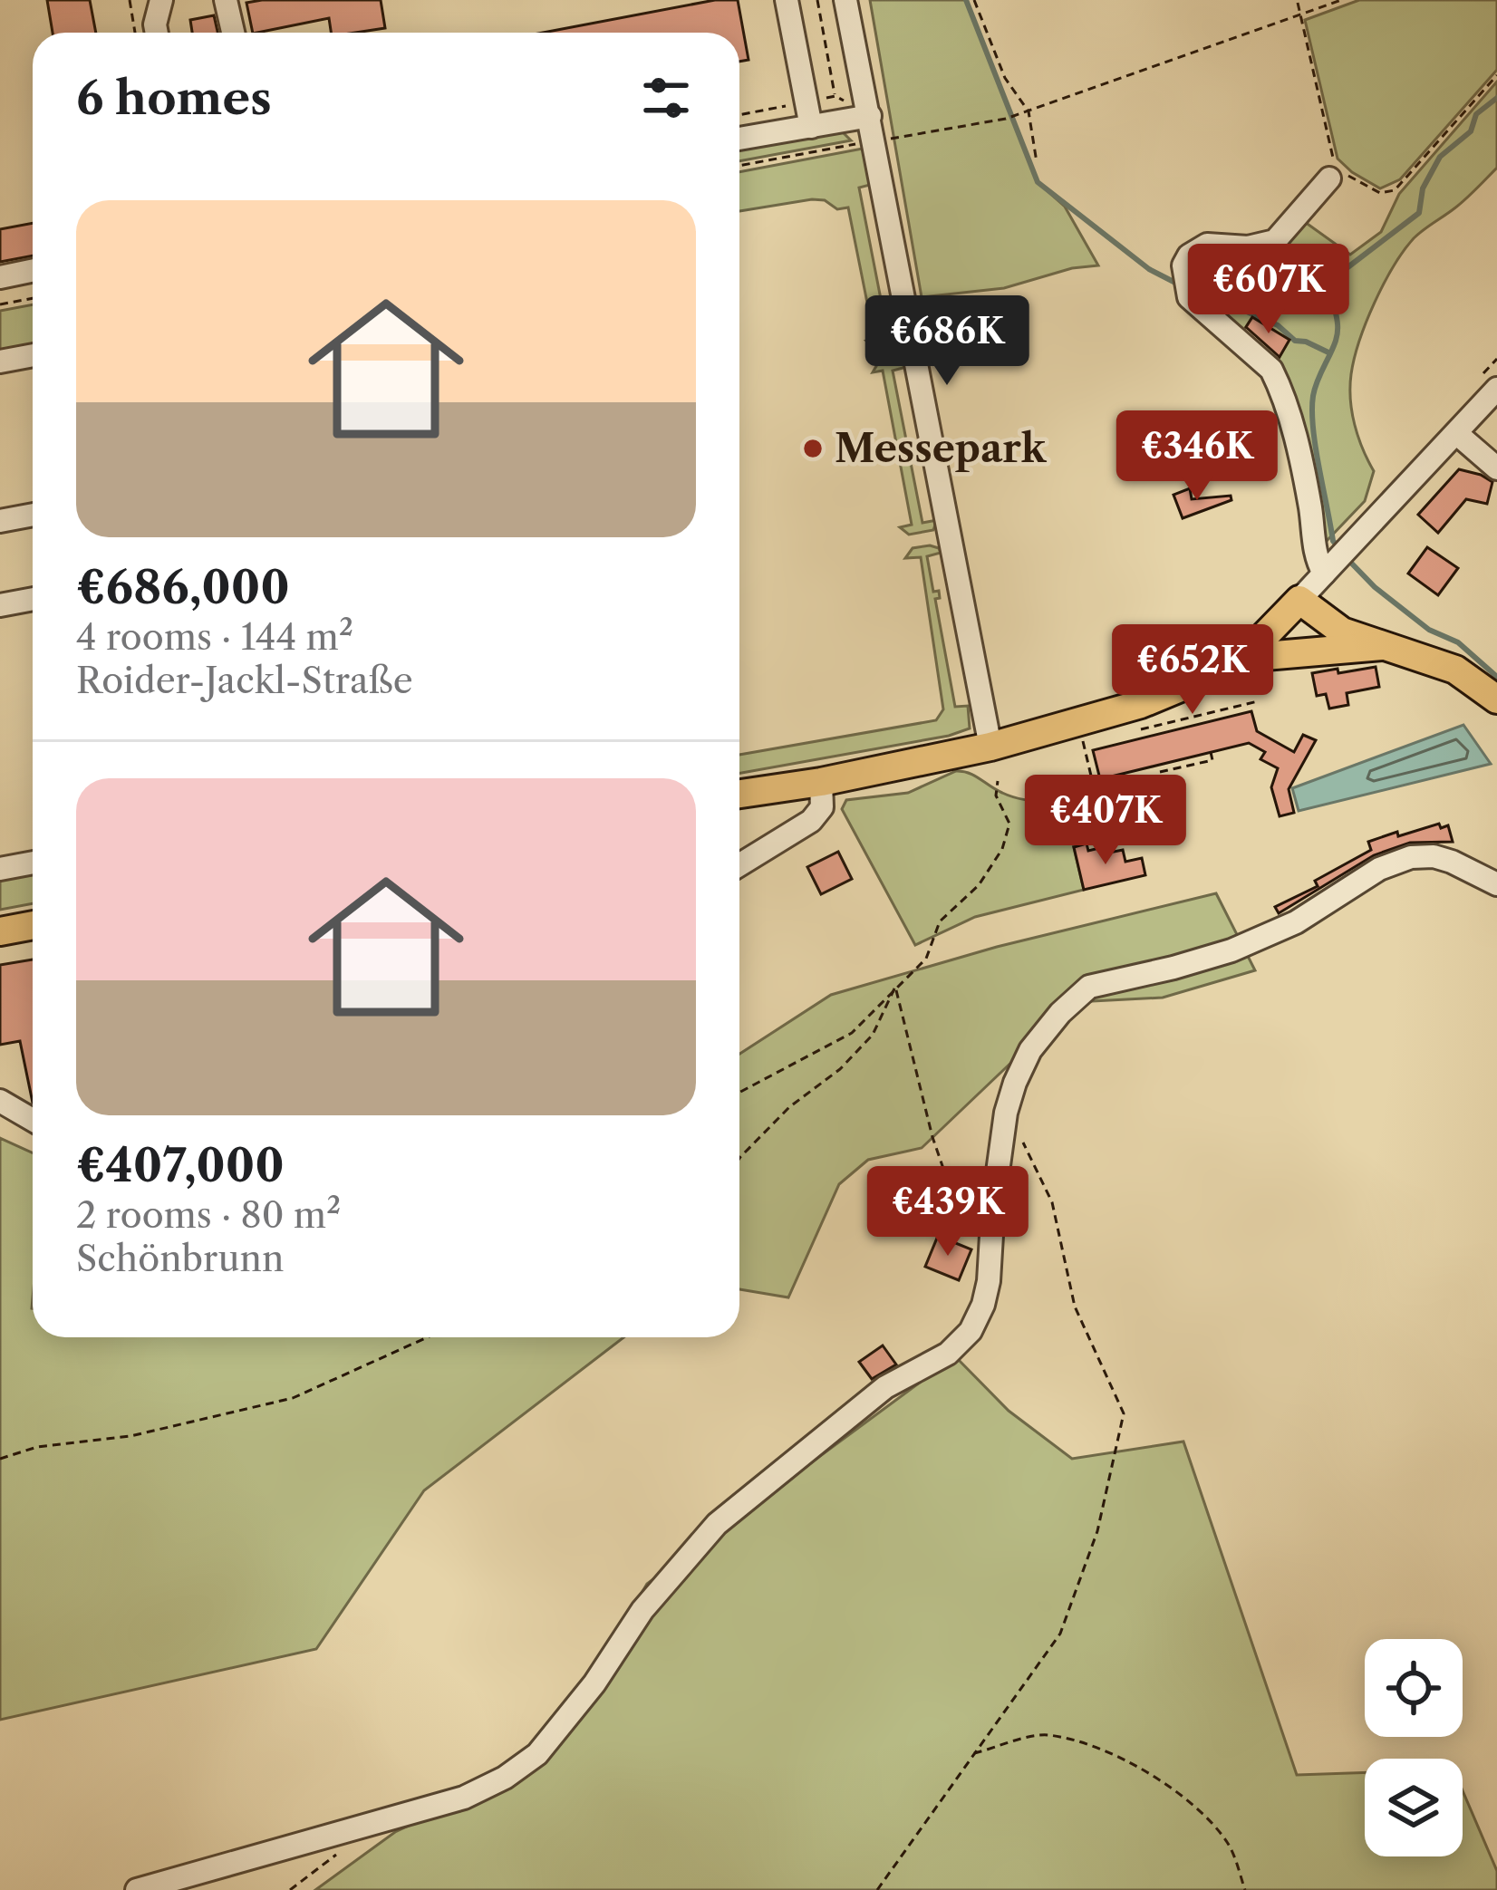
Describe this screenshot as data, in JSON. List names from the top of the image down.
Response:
{
  "places": ["Messepark"],
  "page": {
    "heading": "6 homes",
    "list": [
      {
        "name": "€686,000",
        "note": "4 rooms · 144 m² · Roider-Jackl-Straße"
      },
      {
        "name": "€407,000",
        "note": "2 rooms · 80 m² · Schönbrunn"
      }
    ],
    "price": [
      "€607K",
      "€686K",
      "€346K",
      "€652K",
      "€407K",
      "€439K"
    ]
  }
}
